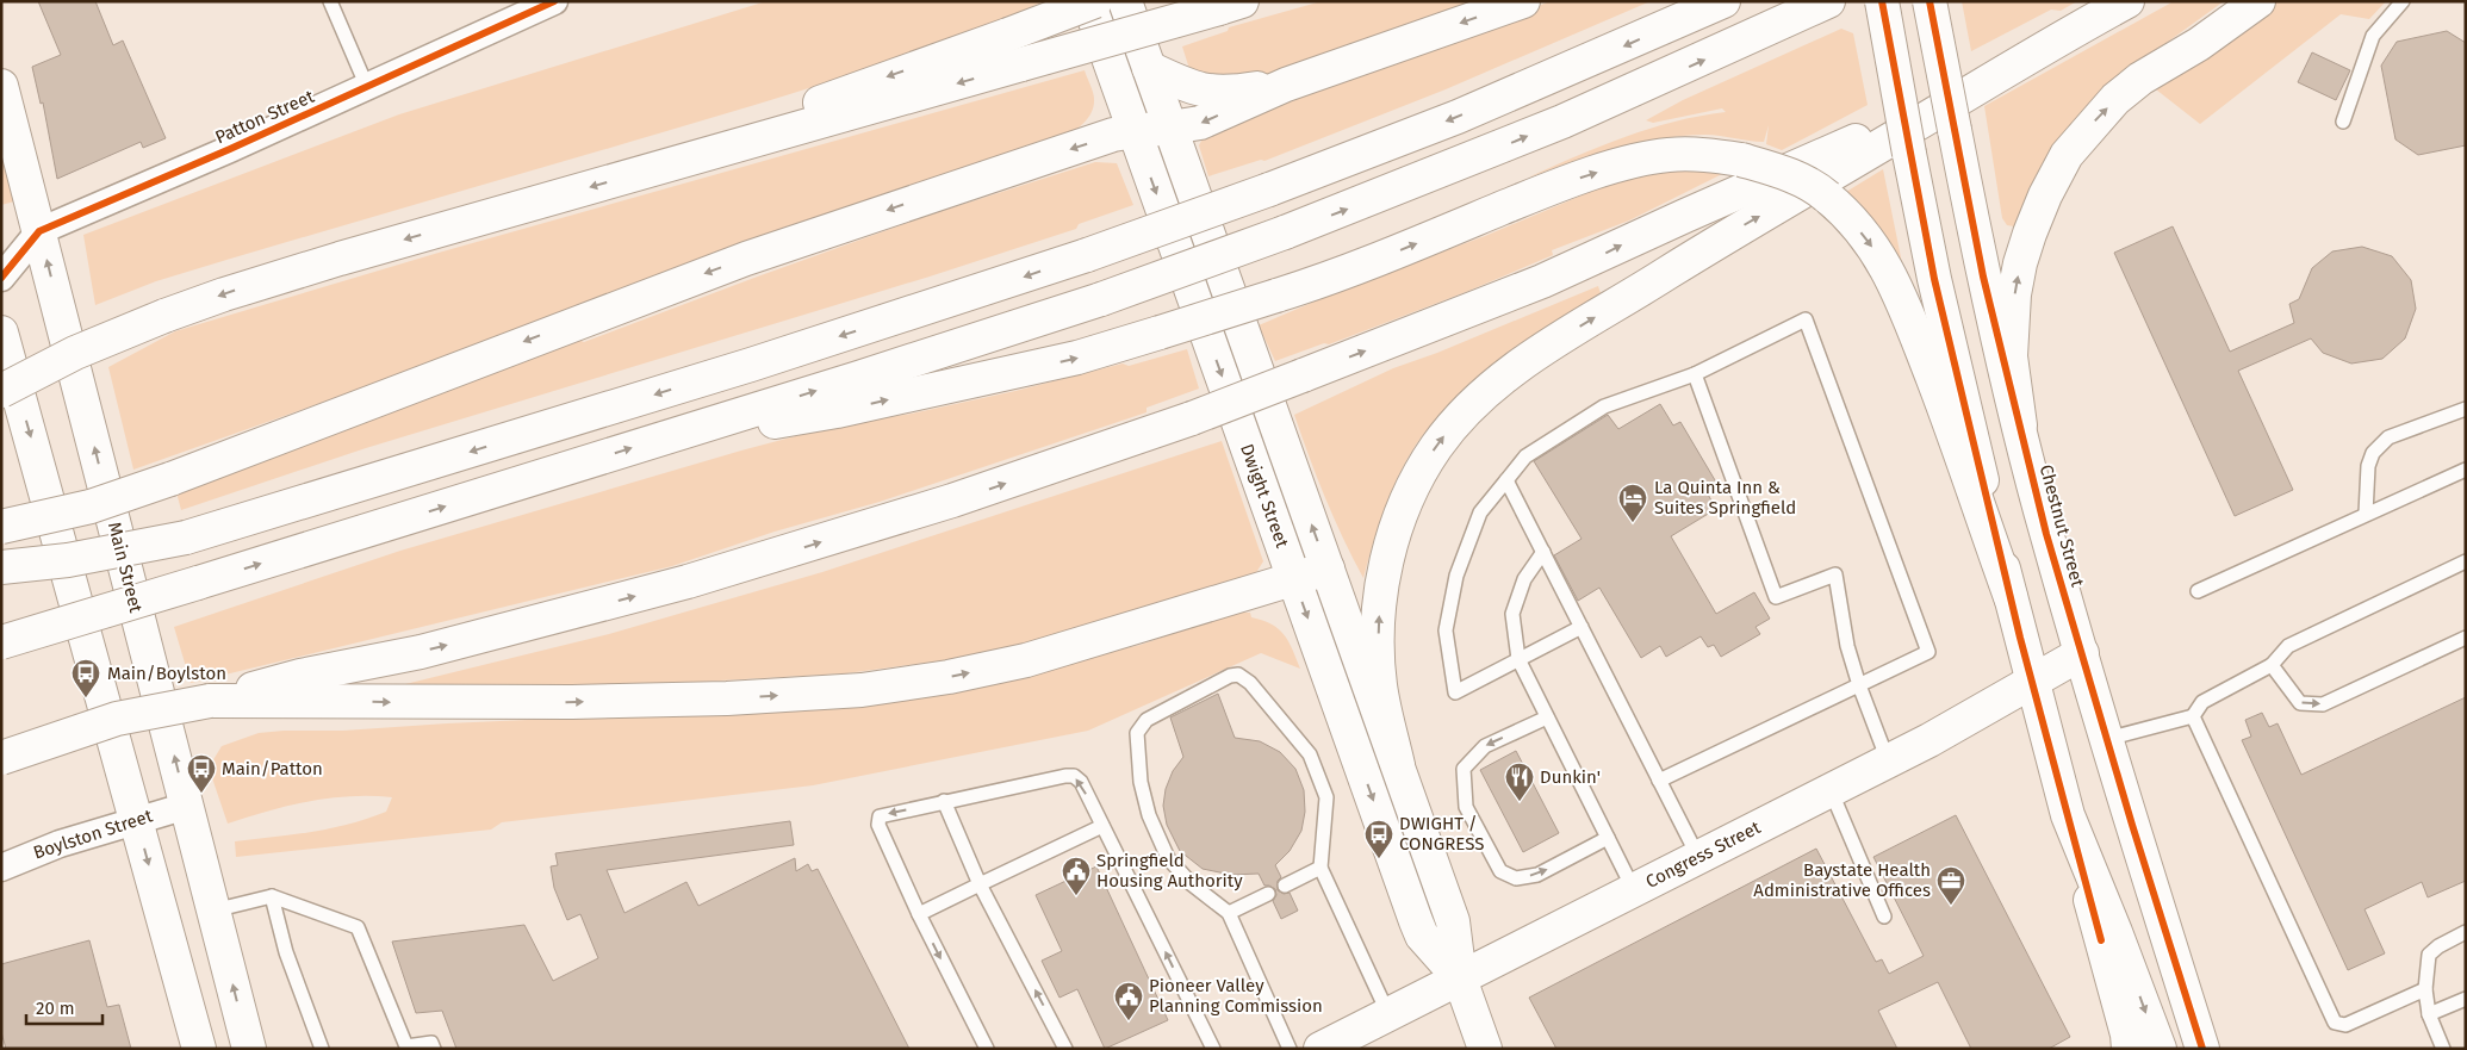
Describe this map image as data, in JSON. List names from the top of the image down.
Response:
{
  "streets": {
    "main road": [
      "Dwight Street",
      "Chestnut Street",
      "Main Street",
      "Congress Street"
    ],
    "street": ["Patton Street", "Boylston Street"]
  },
  "crossings": [
    ["Patton Street", "Main Street"],
    ["Dwight Street", "Congress Street"],
    ["Chestnut Street", "Congress Street"],
    ["Main Street", "Boylston Street"]
  ],
  "places": {
    "hotel": ["La Quinta Inn & Suites Springfield"],
    "bus stop": ["Main/Boylston", "Main/Patton", "DWIGHT / CONGRESS"],
    "restaurant": ["Dunkin'"],
    "public building": ["Springfield Housing Authority", "Pioneer Valley Planning Commission"],
    "office": ["Baystate Health Administrative Offices"]
  },
  "scale_bar": "20 m"
}
